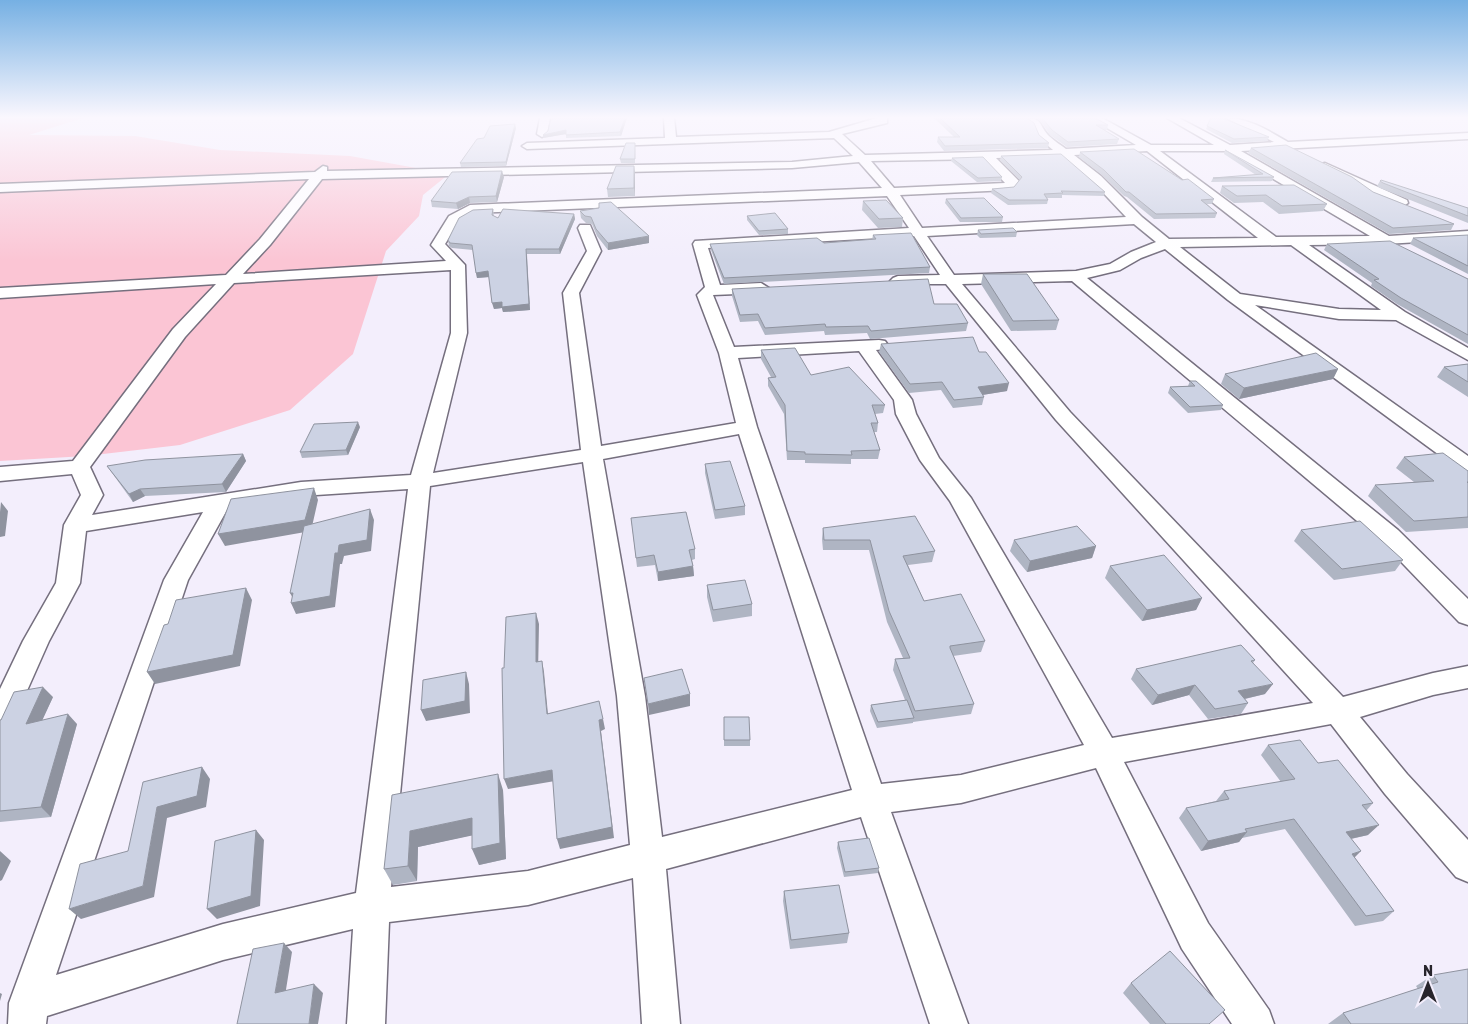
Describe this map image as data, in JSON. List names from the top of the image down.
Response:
{
  "north": "top"
}
